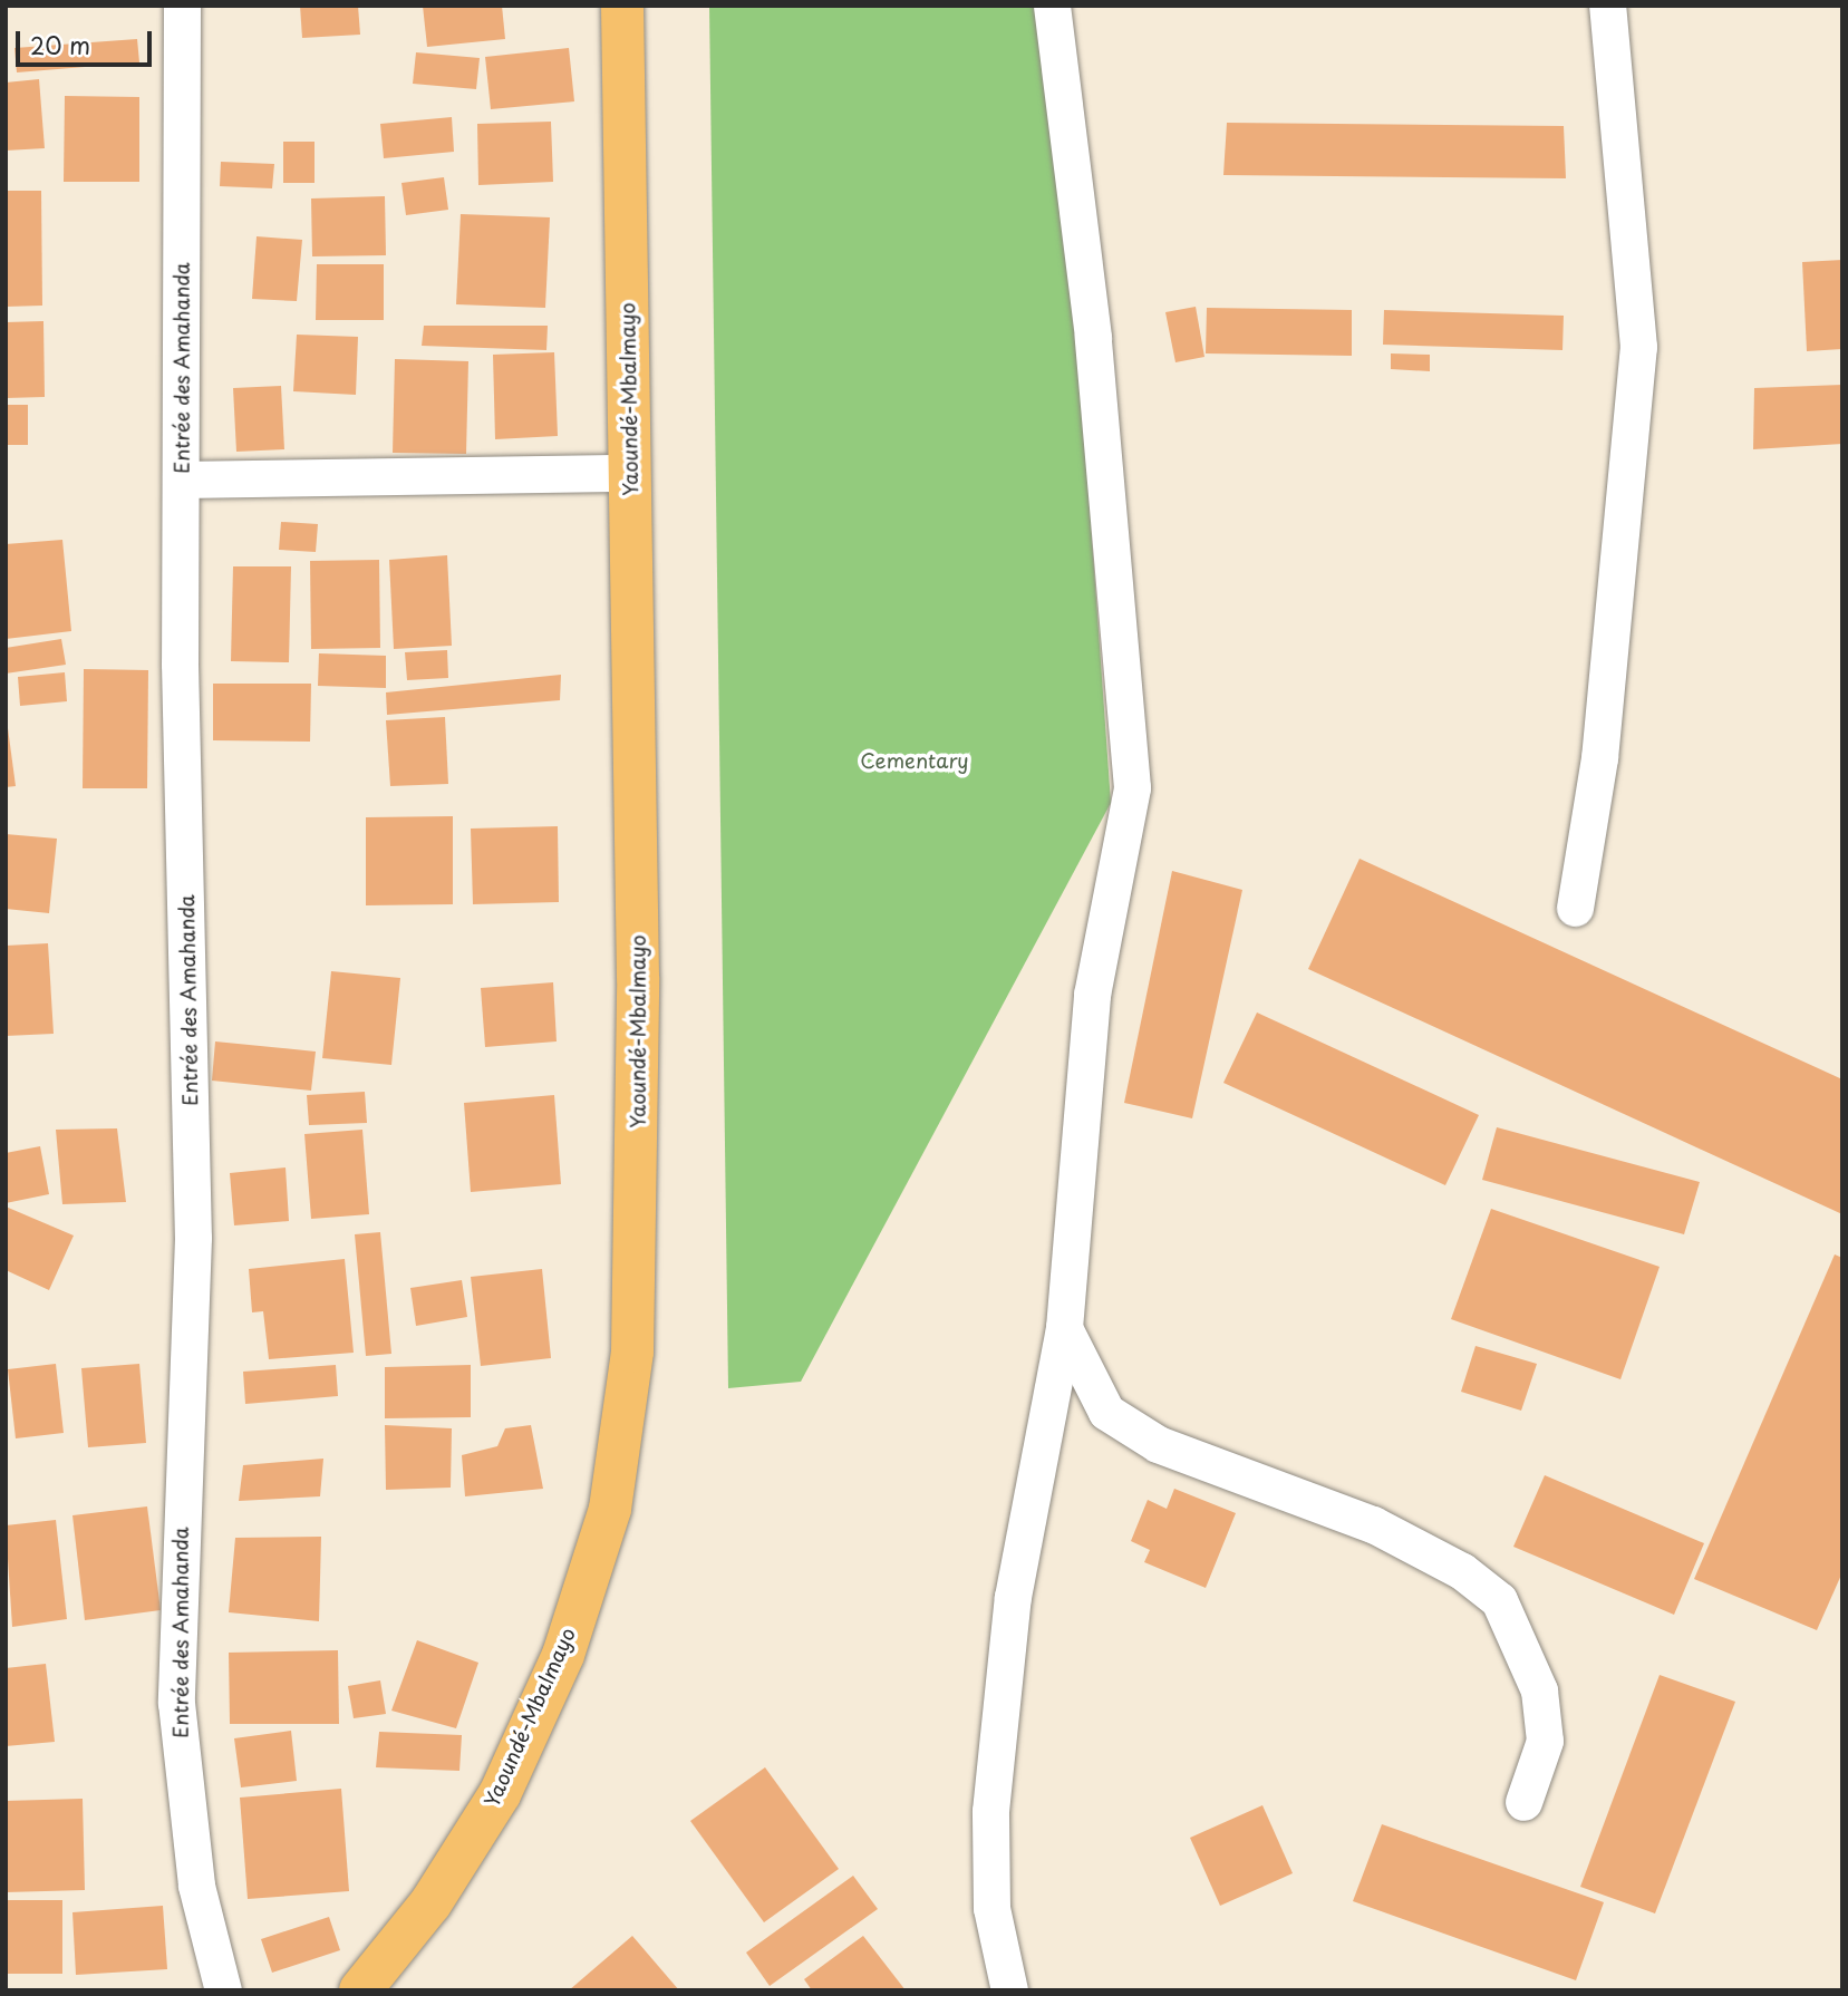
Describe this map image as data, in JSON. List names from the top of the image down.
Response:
{
  "streets": {
    "highway": ["Yaoundé-Mbalmayo"],
    "street": ["Entrée des Amahanda"]
  },
  "parks": ["Cementary"],
  "scale_bar": "20 m"
}
